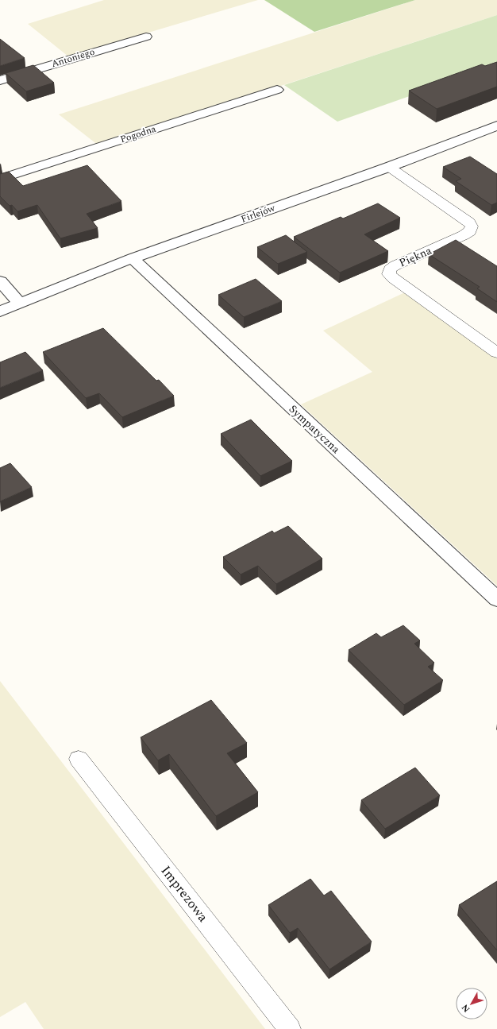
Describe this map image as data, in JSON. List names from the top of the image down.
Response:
{
  "streets": {
    "street": [
      "Antoniego",
      "Pogodna",
      "Firlejów",
      "Sympatyczna"
    ],
    "lane": ["Piękna", "Imprezowa"]
  },
  "crossings": [
    ["Firlejów", "Piękna"],
    ["Firlejów", "Sympatyczna"]
  ],
  "north": "bottom left"
}
